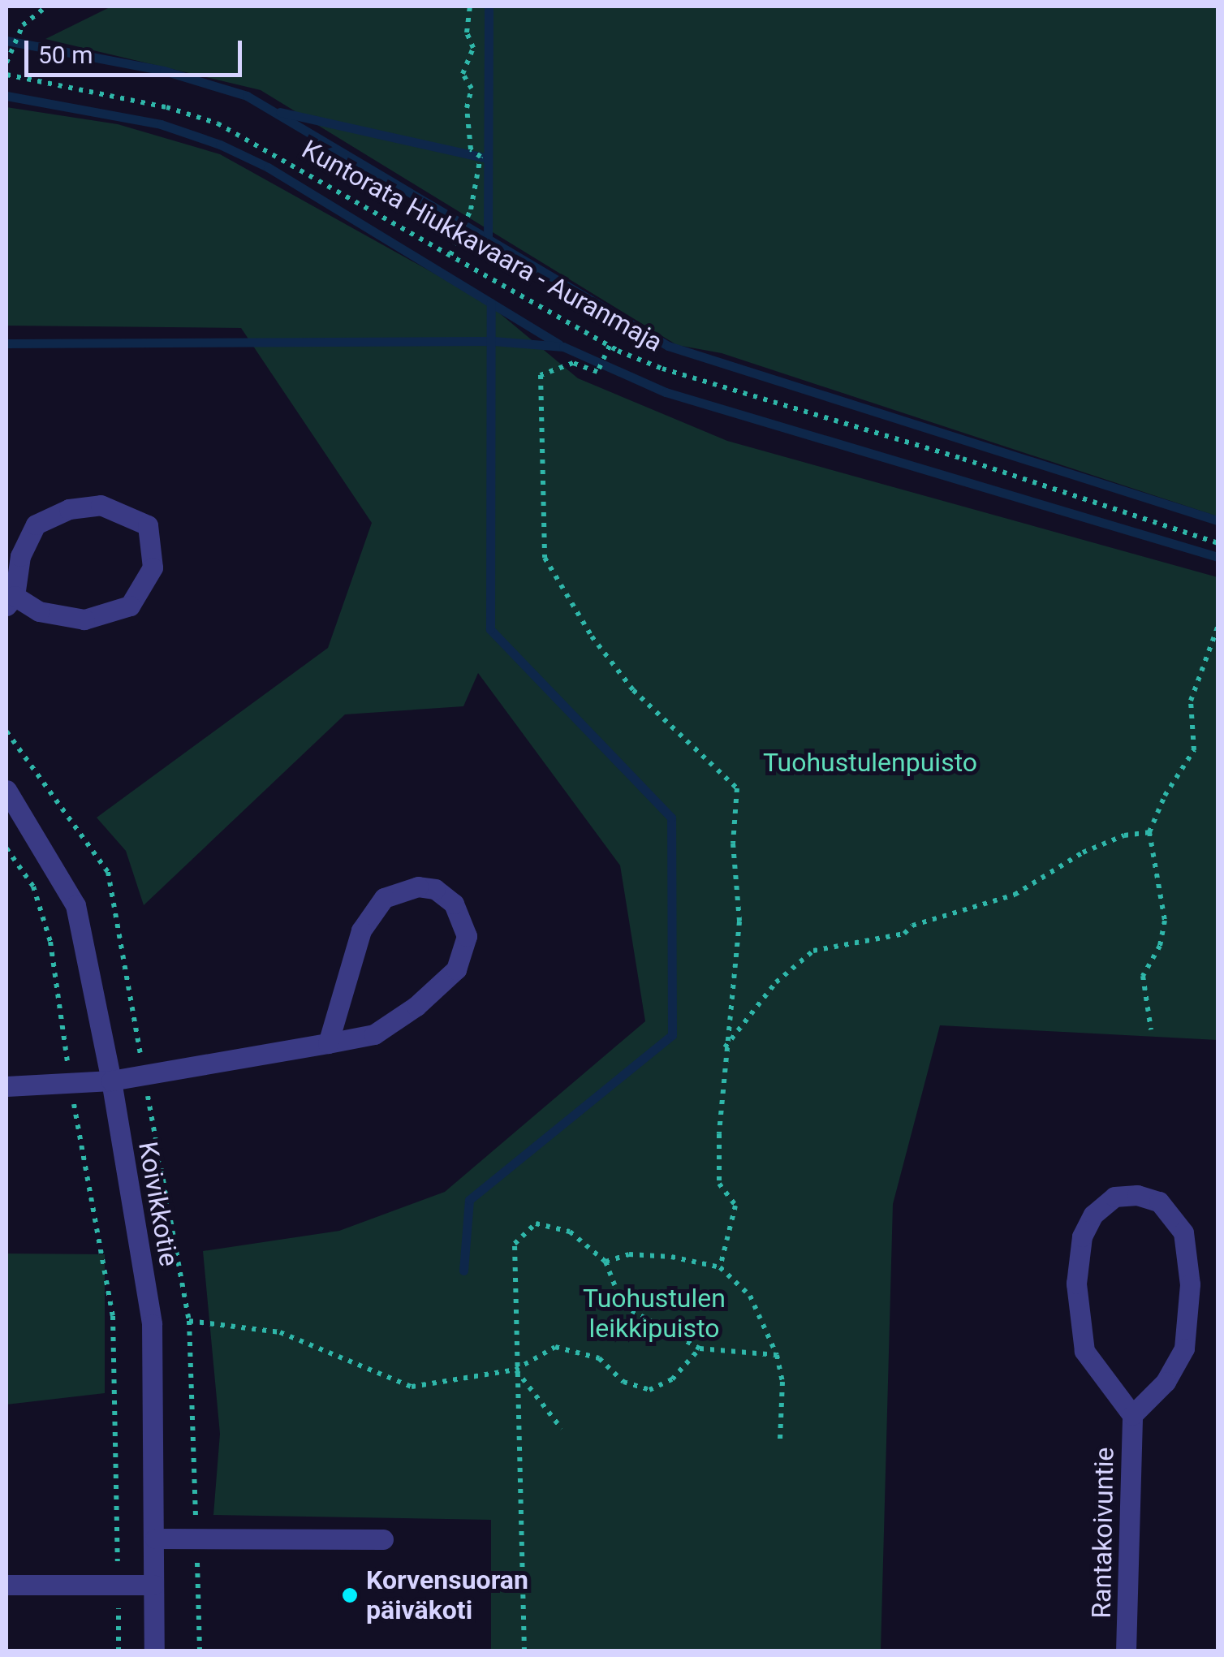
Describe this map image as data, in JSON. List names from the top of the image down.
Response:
{
  "streets": {
    "street": ["Koivikkotie", "Rantakoivuntie"],
    "path": ["Kuntorata Hiukkavaara - Auranmaja"]
  },
  "parks": ["Tuohustulenpuisto", "Tuohustulen leikkipuisto"],
  "places": ["Korvensuoran päiväkoti"],
  "scale_bar": "50 m"
}
